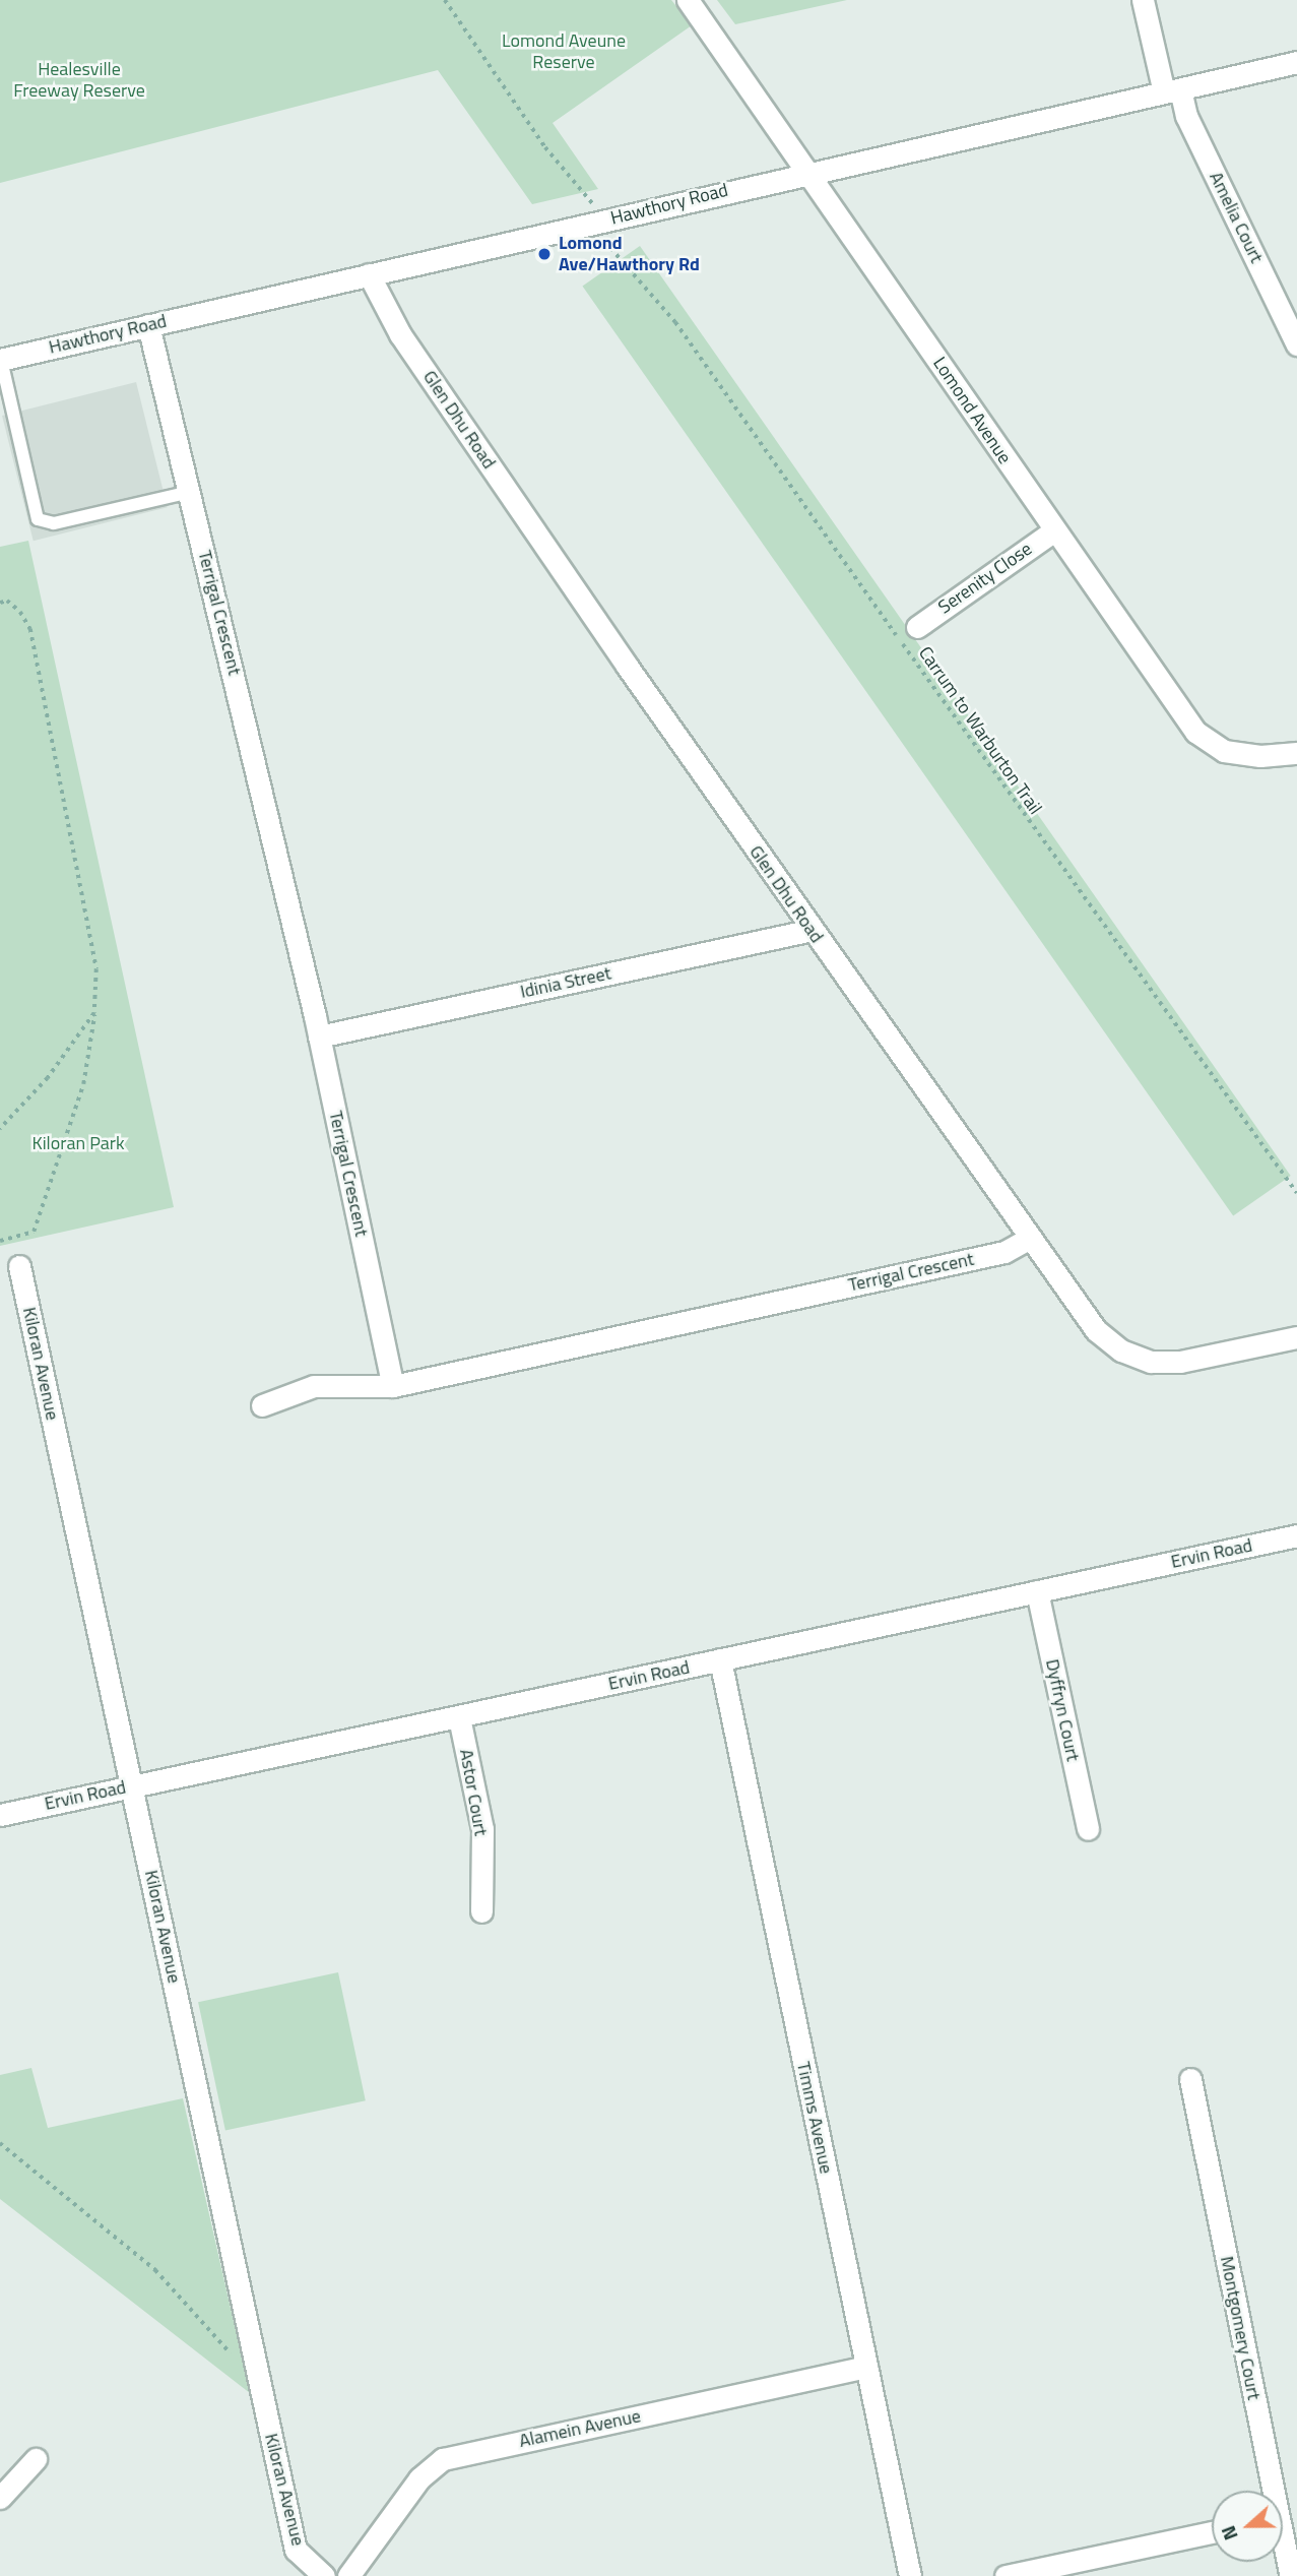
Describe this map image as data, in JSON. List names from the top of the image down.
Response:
{
  "streets": {
    "street": [
      "Hawthory Road",
      "Amelia Court",
      "Lomond Avenue",
      "Glen Dhu Road",
      "Serenity Close",
      "Terrigal Crescent",
      "Idinia Street",
      "Kiloran Avenue",
      "Ervin Road",
      "Dyffryn Court",
      "Astor Court",
      "Timms Avenue",
      "Montgomery Court",
      "Alamein Avenue"
    ],
    "path": ["Carrum to Warburton Trail"]
  },
  "crossings": [
    ["Hawthory Road", "Amelia Court"],
    ["Hawthory Road", "Lomond Avenue"],
    ["Hawthory Road", "Glen Dhu Road"],
    ["Hawthory Road", "Terrigal Crescent"],
    ["Lomond Avenue", "Serenity Close"],
    ["Glen Dhu Road", "Terrigal Crescent"],
    ["Glen Dhu Road", "Idinia Street"],
    ["Terrigal Crescent", "Idinia Street"],
    ["Kiloran Avenue", "Ervin Road"],
    ["Ervin Road", "Dyffryn Court"],
    ["Ervin Road", "Astor Court"],
    ["Ervin Road", "Timms Avenue"],
    ["Timms Avenue", "Alamein Avenue"]
  ],
  "parks": ["Lomond Aveune Reserve", "Healesville Freeway Reserve", "Kiloran Park"],
  "places": ["Lomond Ave/Hawthory Rd"],
  "north": "left"
}
